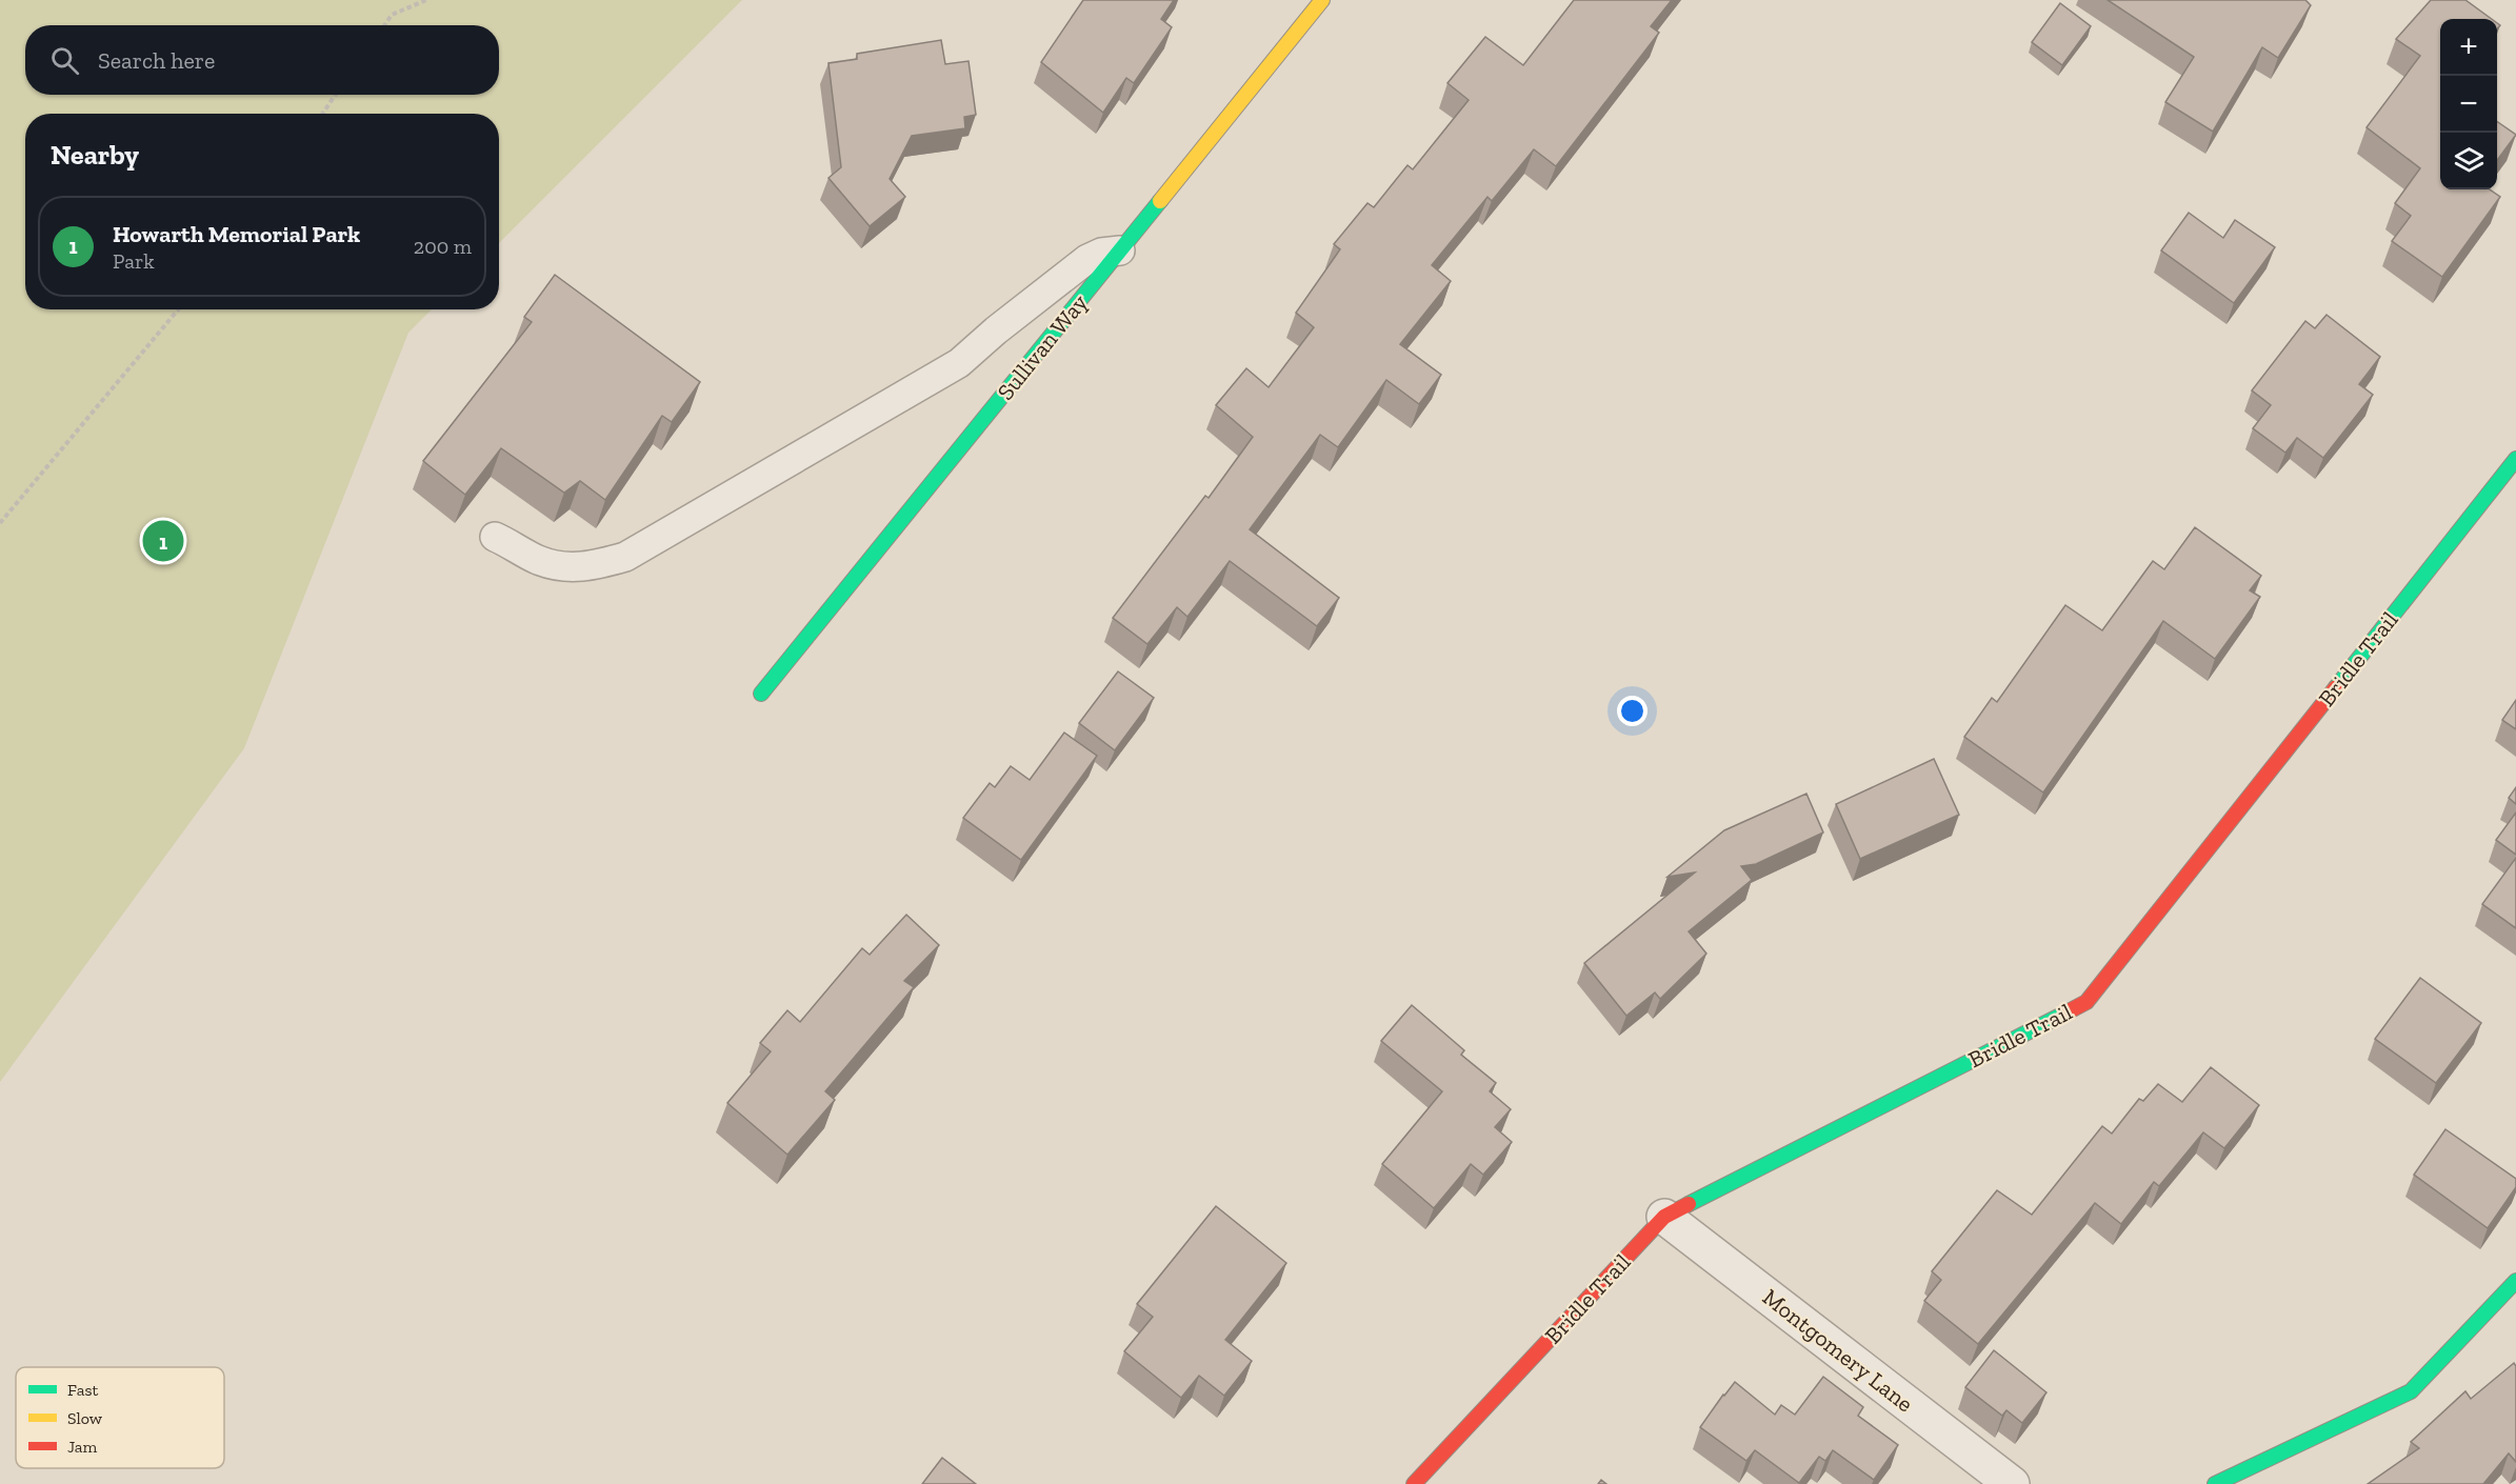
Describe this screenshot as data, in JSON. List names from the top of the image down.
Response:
{
  "streets": {
    "street": ["Sullivan Way", "Bridle Trail", "Montgomery Lane"]
  },
  "crossings": [
    ["Bridle Trail", "Montgomery Lane"]
  ],
  "legend": ["Fast", "Slow", "Jam"],
  "page": {
    "map_buttons": ["+", "−"],
    "search": "Search here",
    "heading": "Nearby",
    "list": [
      {
        "mark": "1",
        "name": "Howarth Memorial Park",
        "note": "Park",
        "value": "200 m"
      }
    ],
    "pins": "1"
  }
}
